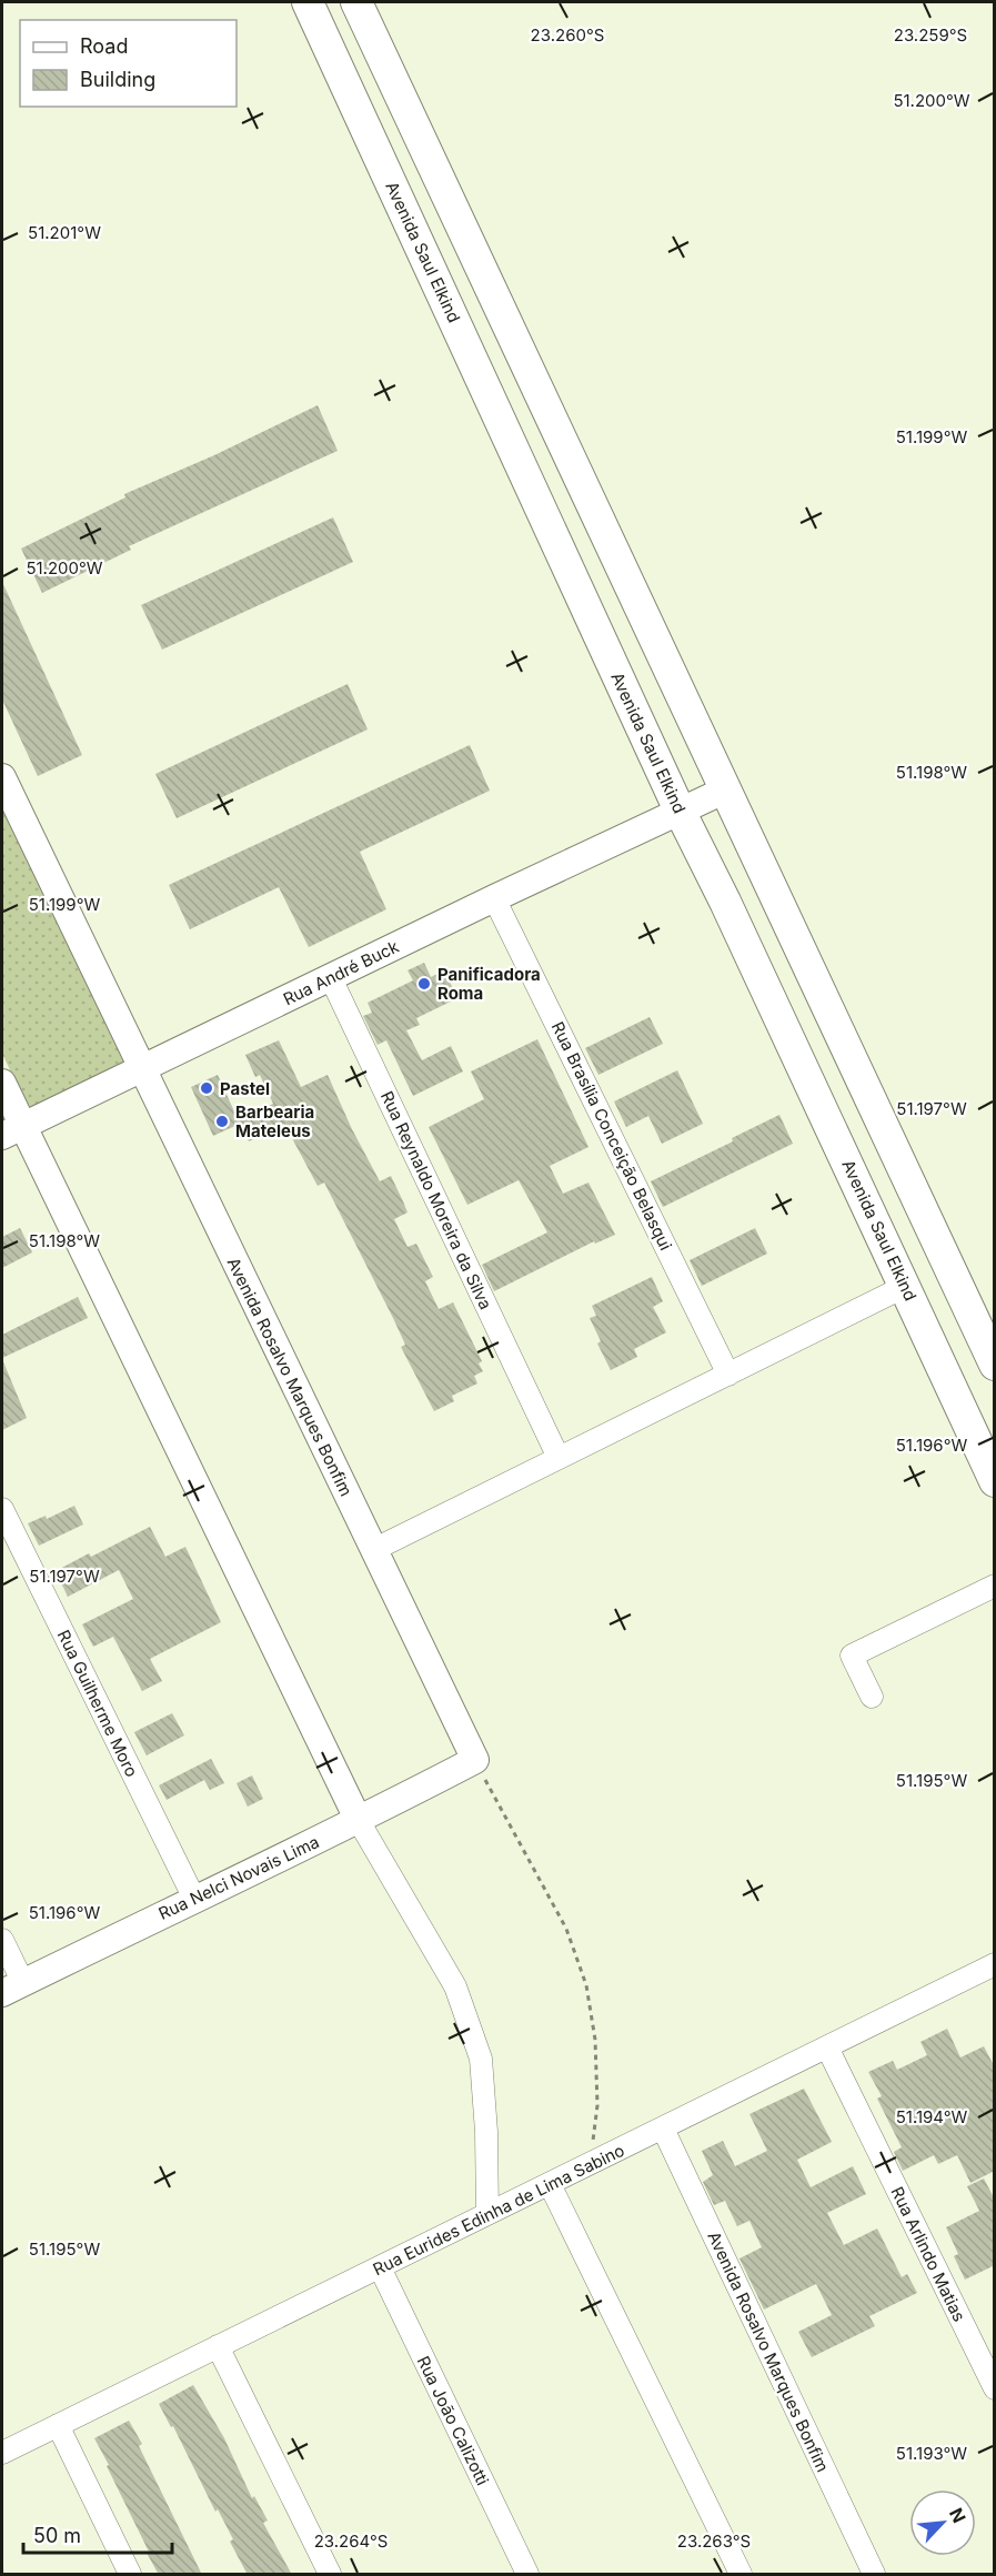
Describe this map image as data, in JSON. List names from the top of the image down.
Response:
{
  "streets": {
    "main road": ["Avenida Saul Elkind"],
    "street": [
      "Rua André Buck",
      "Rua Brasília Conceição Belasqui",
      "Rua Reynaldo Moreira da Silva",
      "Avenida Rosalvo Marques Bonfim",
      "Rua Guilherme Moro",
      "Rua Nelci Novais Lima",
      "Rua Eurides Edinha de Lima Sabino",
      "Rua Arlindo Matias",
      "Rua João Calizotti"
    ]
  },
  "crossings": [
    ["Avenida Saul Elkind", "Rua André Buck"],
    ["Rua André Buck", "Rua Brasília Conceição Belasqui"],
    ["Rua André Buck", "Rua Reynaldo Moreira da Silva"],
    ["Rua André Buck", "Avenida Rosalvo Marques Bonfim"],
    ["Avenida Rosalvo Marques Bonfim", "Rua Nelci Novais Lima"],
    ["Avenida Rosalvo Marques Bonfim", "Rua Eurides Edinha de Lima Sabino"],
    ["Rua Guilherme Moro", "Rua Nelci Novais Lima"],
    ["Rua Eurides Edinha de Lima Sabino", "Rua Arlindo Matias"],
    ["Rua Eurides Edinha de Lima Sabino", "Rua João Calizotti"]
  ],
  "places": ["Panificadora Roma", "Pastel", "Barbearia Mateleus"],
  "legend": ["Road", "Building"],
  "scale_bar": "50 m",
  "north": "top right",
  "coordinates": [
    "23.260°S",
    "23.259°S",
    "51.200°W",
    "51.201°W",
    "51.199°W",
    "51.198°W",
    "51.197°W",
    "51.196°W",
    "51.195°W",
    "51.194°W",
    "51.193°W",
    "23.264°S",
    "23.263°S"
  ]
}
